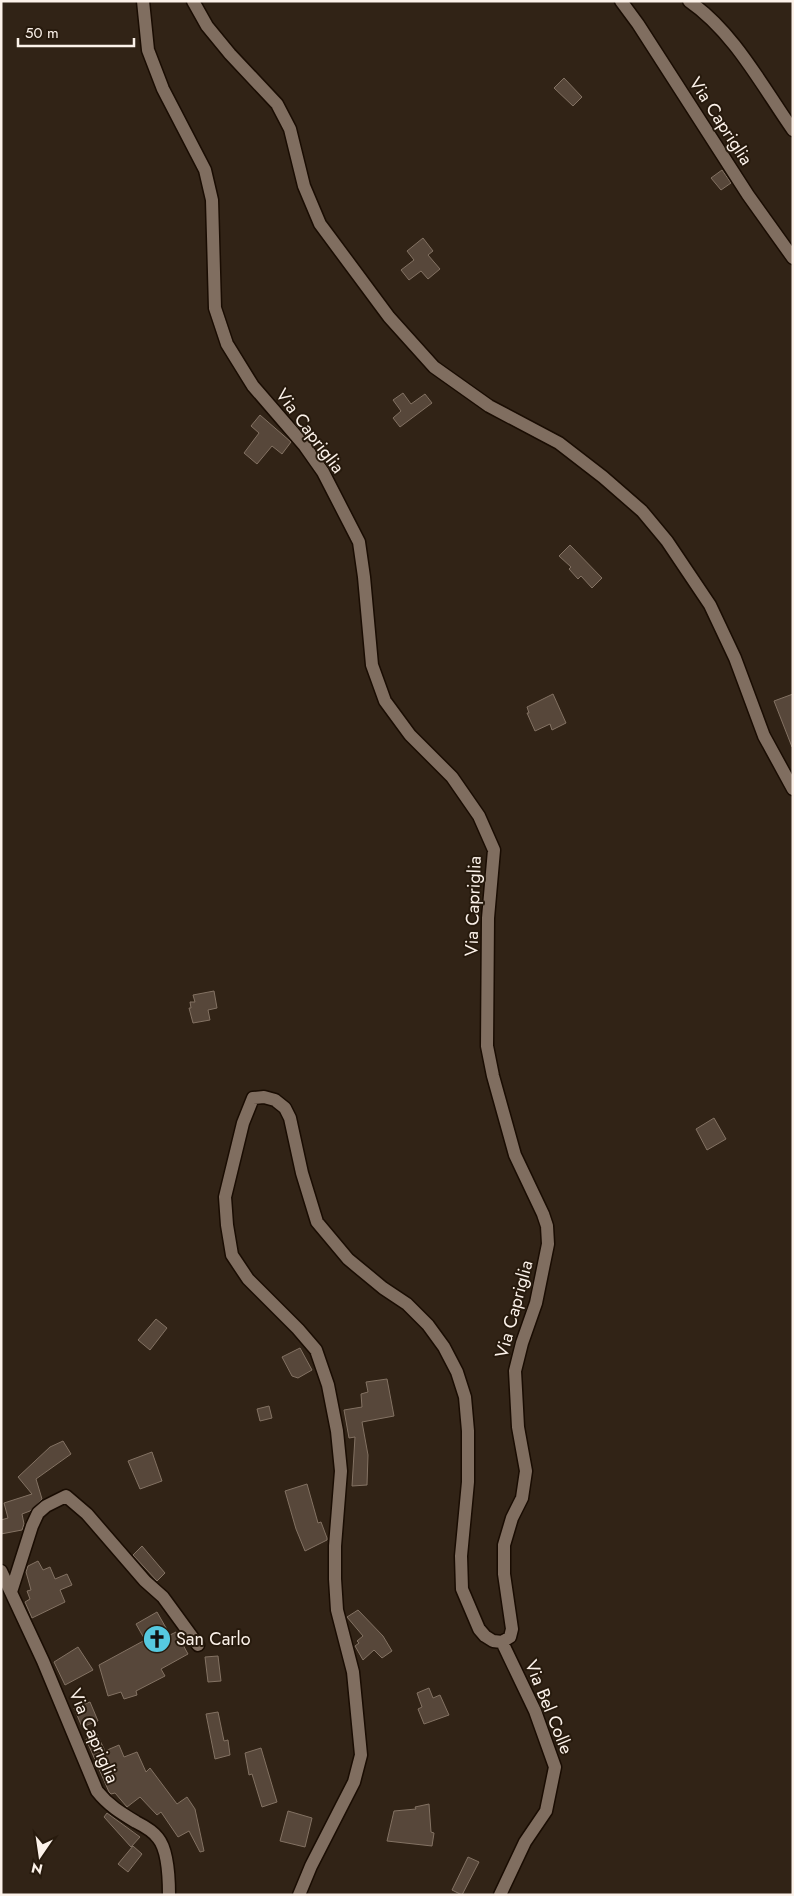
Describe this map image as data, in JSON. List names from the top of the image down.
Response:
{
  "streets": {
    "street": ["Via Capriglia", "Via Bel Colle"]
  },
  "crossings": [
    ["Via Capriglia", "Via Bel Colle"]
  ],
  "places": {
    "church": ["San Carlo"]
  },
  "scale_bar": "50 m",
  "north": "bottom"
}
